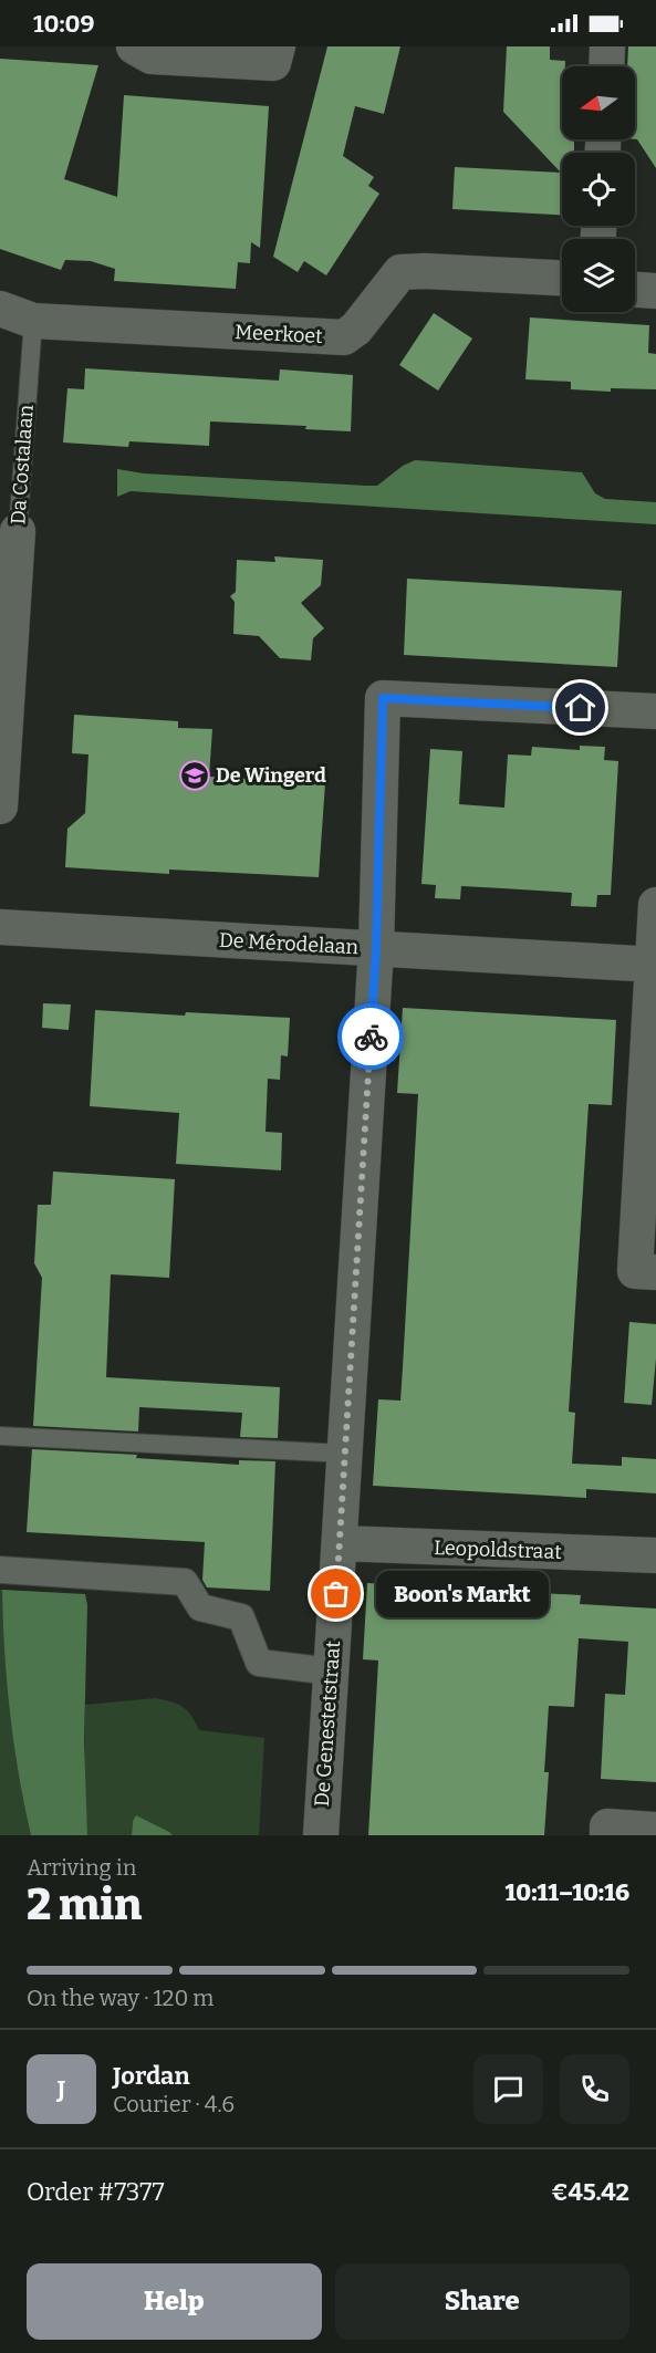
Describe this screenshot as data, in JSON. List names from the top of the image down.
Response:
{
  "streets": {
    "street": [
      "Meerkoet",
      "Da Costalaan",
      "De Mérodelaan",
      "Leopoldstraat",
      "De Genestetstraat"
    ]
  },
  "crossings": [
    ["Meerkoet", "Da Costalaan"],
    ["De Mérodelaan", "De Genestetstraat"],
    ["Leopoldstraat", "De Genestetstraat"]
  ],
  "places": {
    "school or university": ["De Wingerd"],
    "other": ["Boon's Markt"]
  },
  "north": "left",
  "page": {
    "status": "10:09",
    "bubble": "Boon's Markt",
    "heading": ["2 min", "Arriving in", "10:11–10:16"],
    "panel": [
      "Jordan",
      "Courier · 4.6",
      "Order #7377",
      "€45.42"
    ],
    "bar": "On the way · 120 m",
    "round": "J",
    "buttons": ["Help", "Share"]
  }
}
